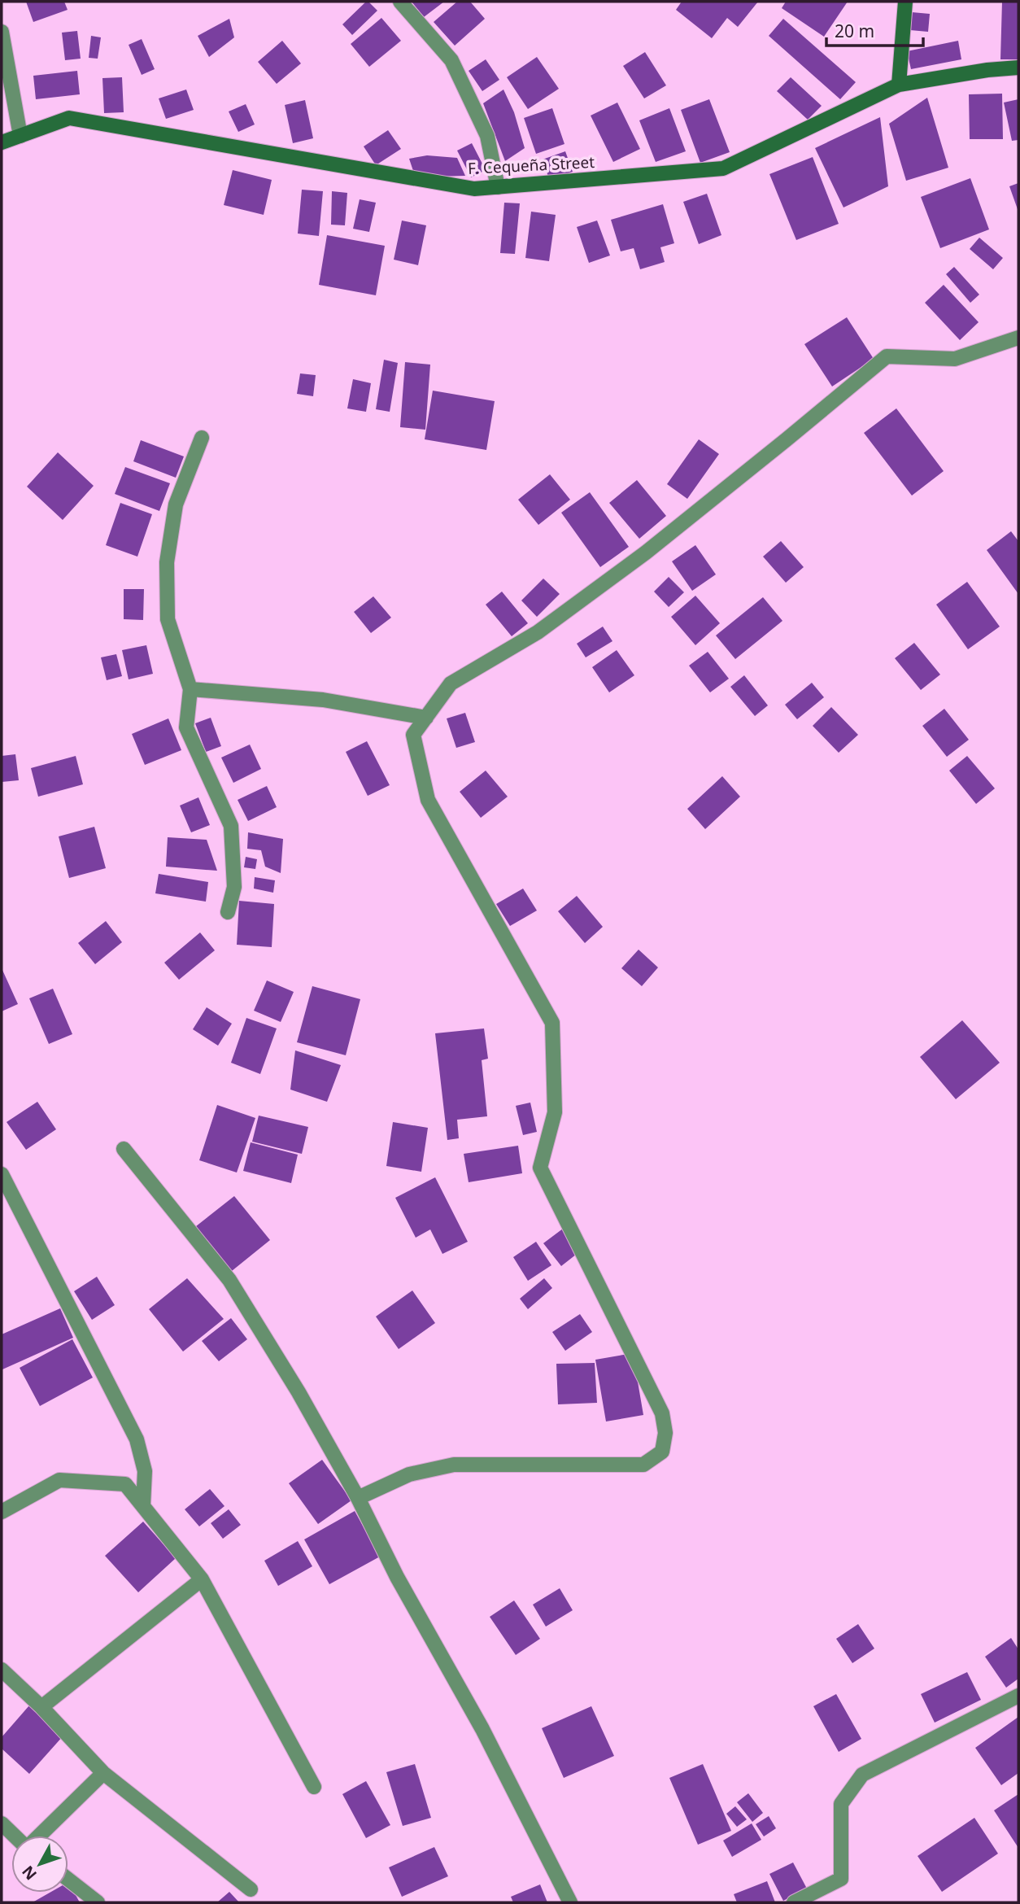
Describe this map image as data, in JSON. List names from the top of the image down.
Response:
{
  "streets": {
    "street": ["F. Cequeña Street"]
  },
  "scale_bar": "20 m",
  "north": "bottom left"
}
